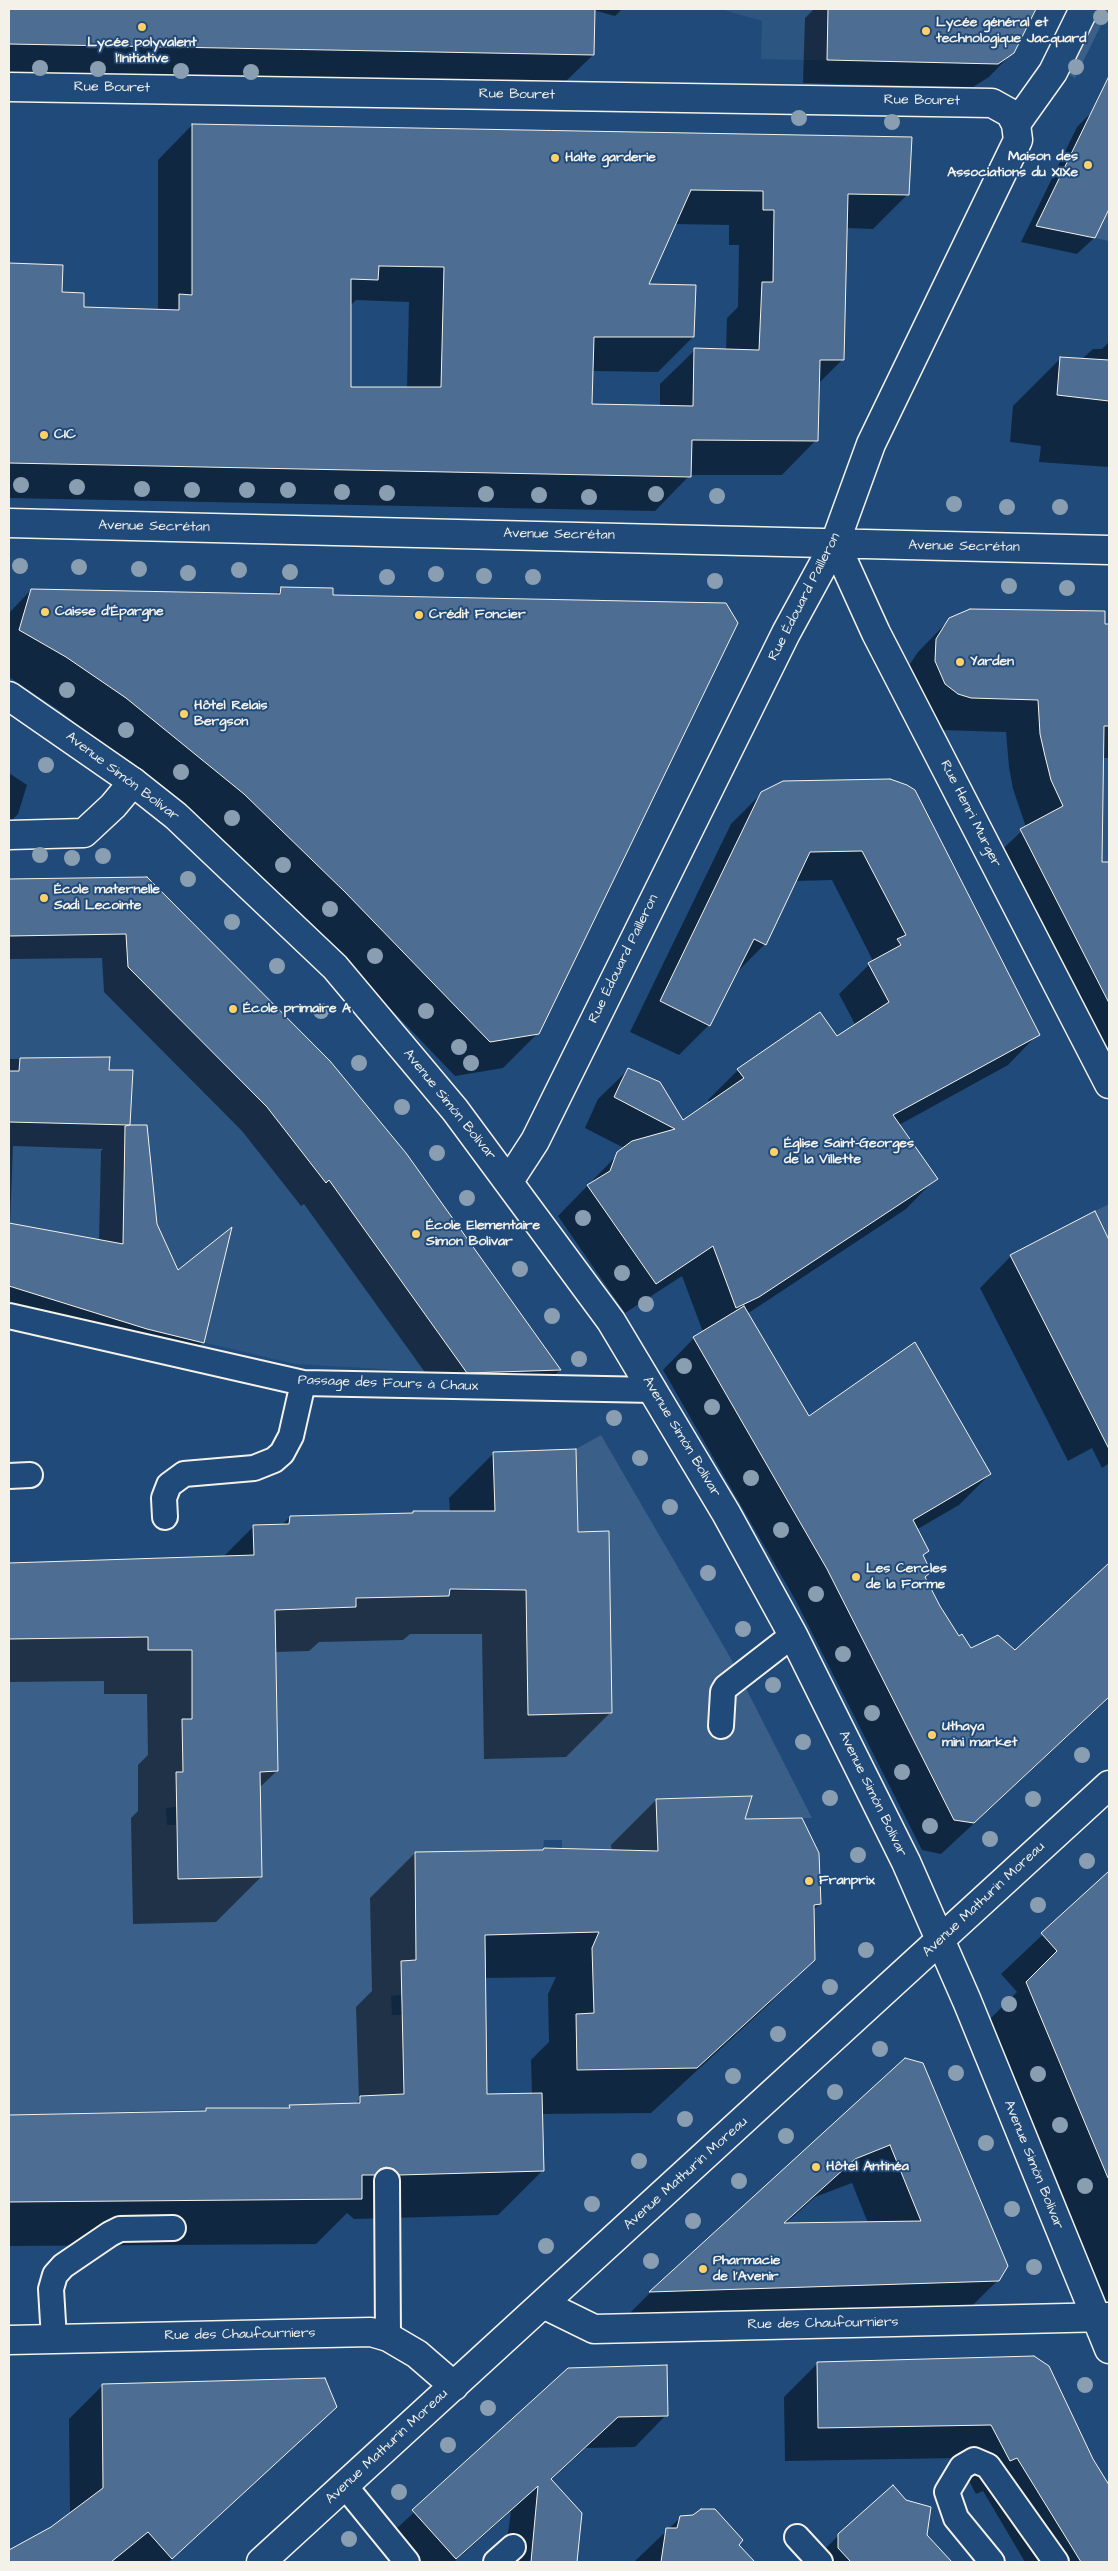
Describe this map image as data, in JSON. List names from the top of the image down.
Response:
{
  "streets": {
    "street": [
      "Rue Bouret",
      "Avenue Secrétan",
      "Rue Édouard Pailleron",
      "Avenue Simón Bolívar",
      "Rue Henri Murger",
      "Avenue Mathurin Moreau",
      "Rue des Chaufourniers"
    ],
    "lane": ["Passage des Fours à Chaux"]
  },
  "crossings": [
    ["Rue Bouret", "Rue Édouard Pailleron"],
    ["Avenue Secrétan", "Rue Édouard Pailleron"],
    ["Avenue Secrétan", "Rue Henri Murger"],
    ["Rue Édouard Pailleron", "Avenue Simón Bolívar"],
    ["Rue Édouard Pailleron", "Rue Henri Murger"],
    ["Avenue Simón Bolívar", "Passage des Fours à Chaux"],
    ["Avenue Simón Bolívar", "Avenue Mathurin Moreau"],
    ["Avenue Simón Bolívar", "Rue des Chaufourniers"],
    ["Avenue Mathurin Moreau", "Rue des Chaufourniers"]
  ],
  "places": [
    "Lycée polyvalent l'Initiative",
    "Lycée général et technologique Jacquard",
    "Halte garderie",
    "Maison des Associations du XIXe",
    "CIC",
    "Caisse d'Épargne",
    "Crédit Foncier",
    "Yarden",
    "Hôtel Relais Bergson",
    "École maternelle Sadi Lecointe",
    "École primaire A",
    "Église Saint-Georges de la Villette",
    "École Elementaire Simon Bolivar",
    "Les Cercles de la Forme",
    "Uthaya mini market",
    "Franprix",
    "Hôtel Antinéa",
    "Pharmacie de l'Avenir"
  ]
}
